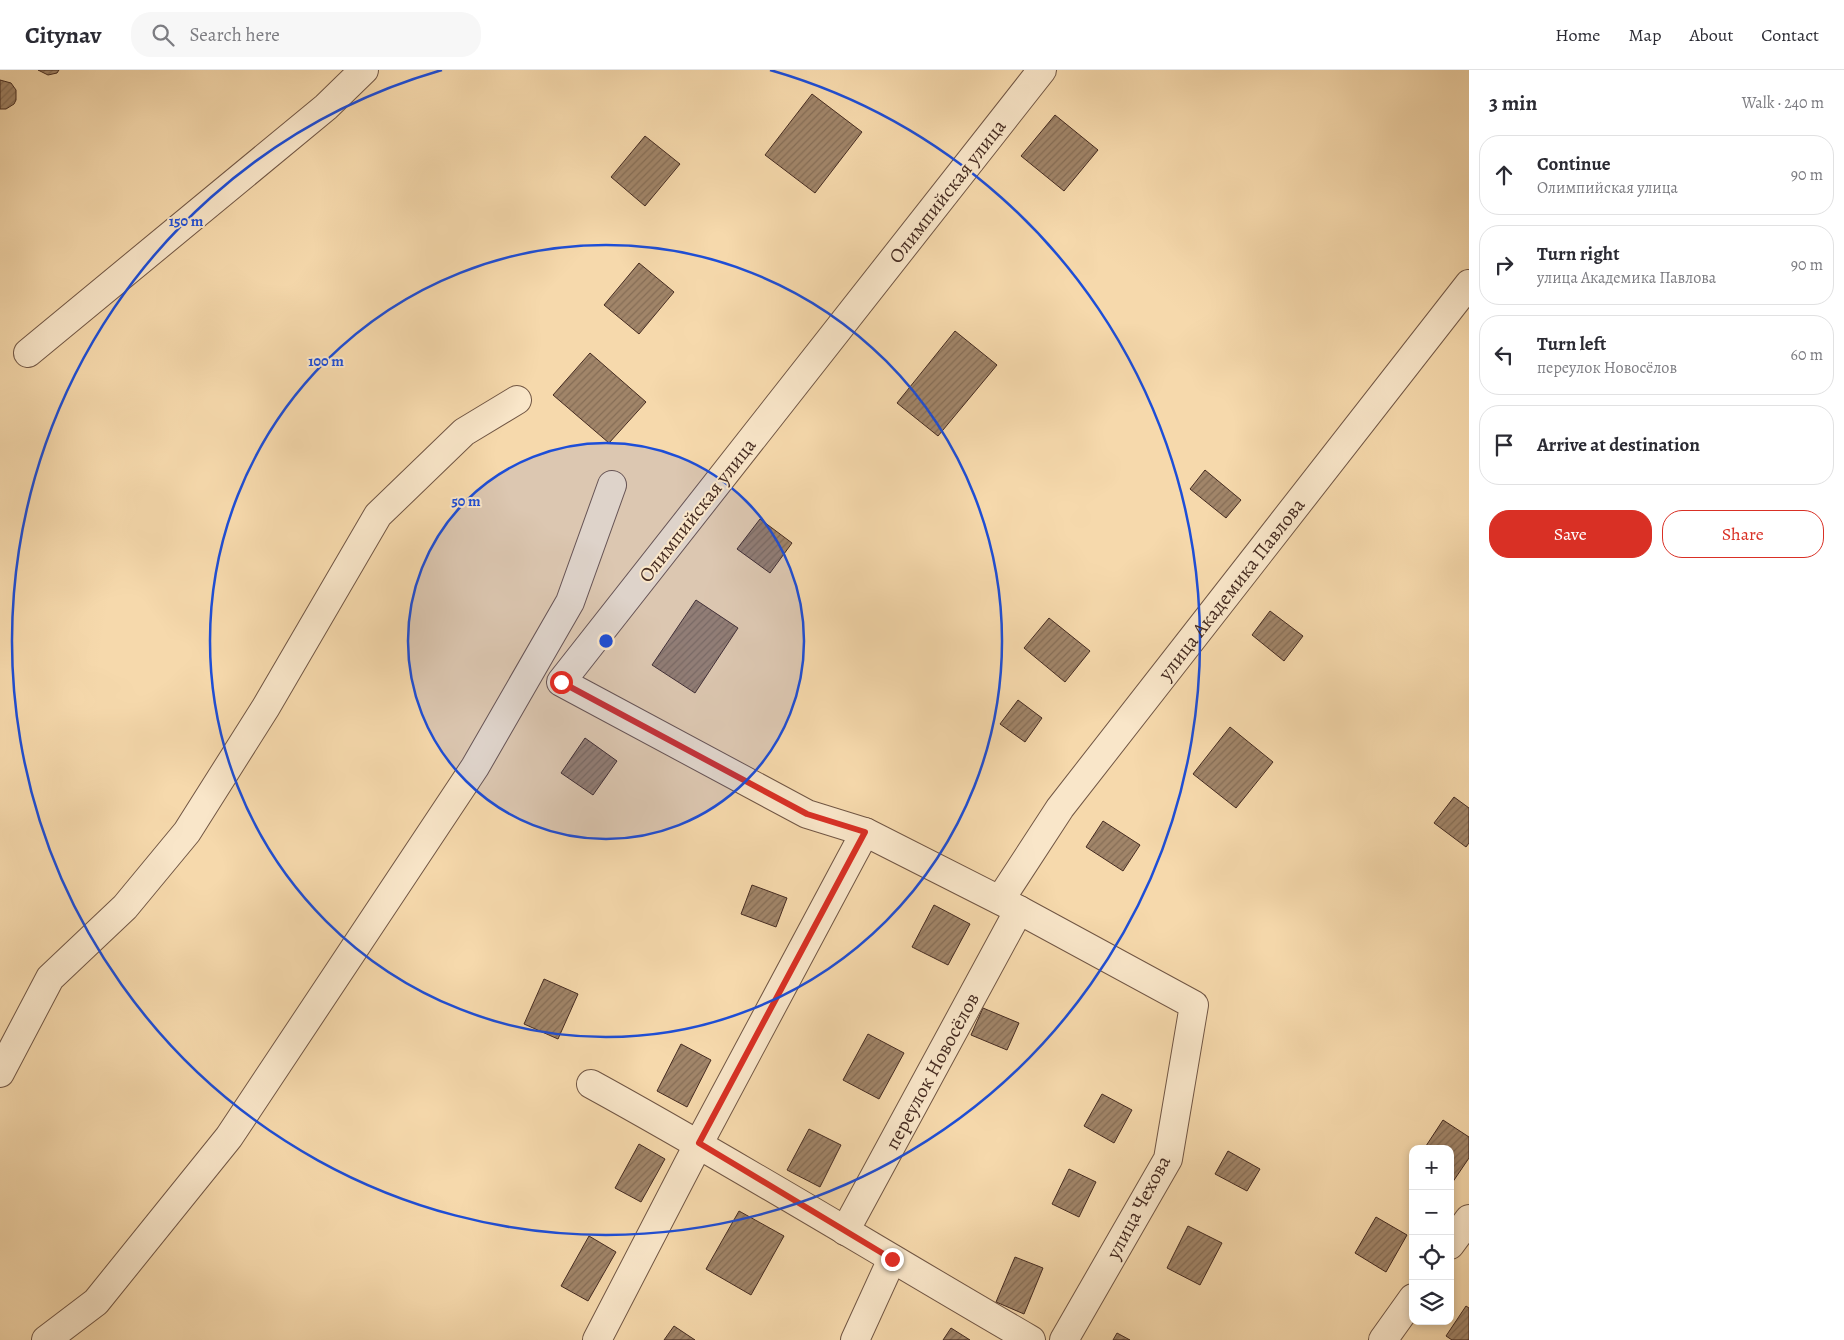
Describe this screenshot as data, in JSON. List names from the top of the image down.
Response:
{
  "streets": {
    "street": [
      "Олимпийская улица",
      "улица Академика Павлова",
      "переулок Новосёлов",
      "улица Чехова"
    ]
  },
  "crossings": [
    ["улица Академика Павлова", "переулок Новосёлов"],
    ["улица Академика Павлова", "улица Чехова"],
    ["переулок Новосёлов", "улица Чехова"]
  ],
  "page": {
    "header": "Citynav",
    "search": "Search here",
    "nav": [
      "Home",
      "Map",
      "About",
      "Contact"
    ],
    "heading": ["3 min", "Walk · 240 m"],
    "list": [
      ["Continue", "Олимпийская улица", "90 m"],
      ["Turn right", "улица Академика Павлова", "90 m"],
      ["Turn left", "переулок Новосёлов", "60 m"],
      "Arrive at destination"
    ],
    "buttons": ["Save", "Share"],
    "map_buttons": ["+", "−"]
  },
  "rings": ["150 m", "100 m", "50 m"]
}
